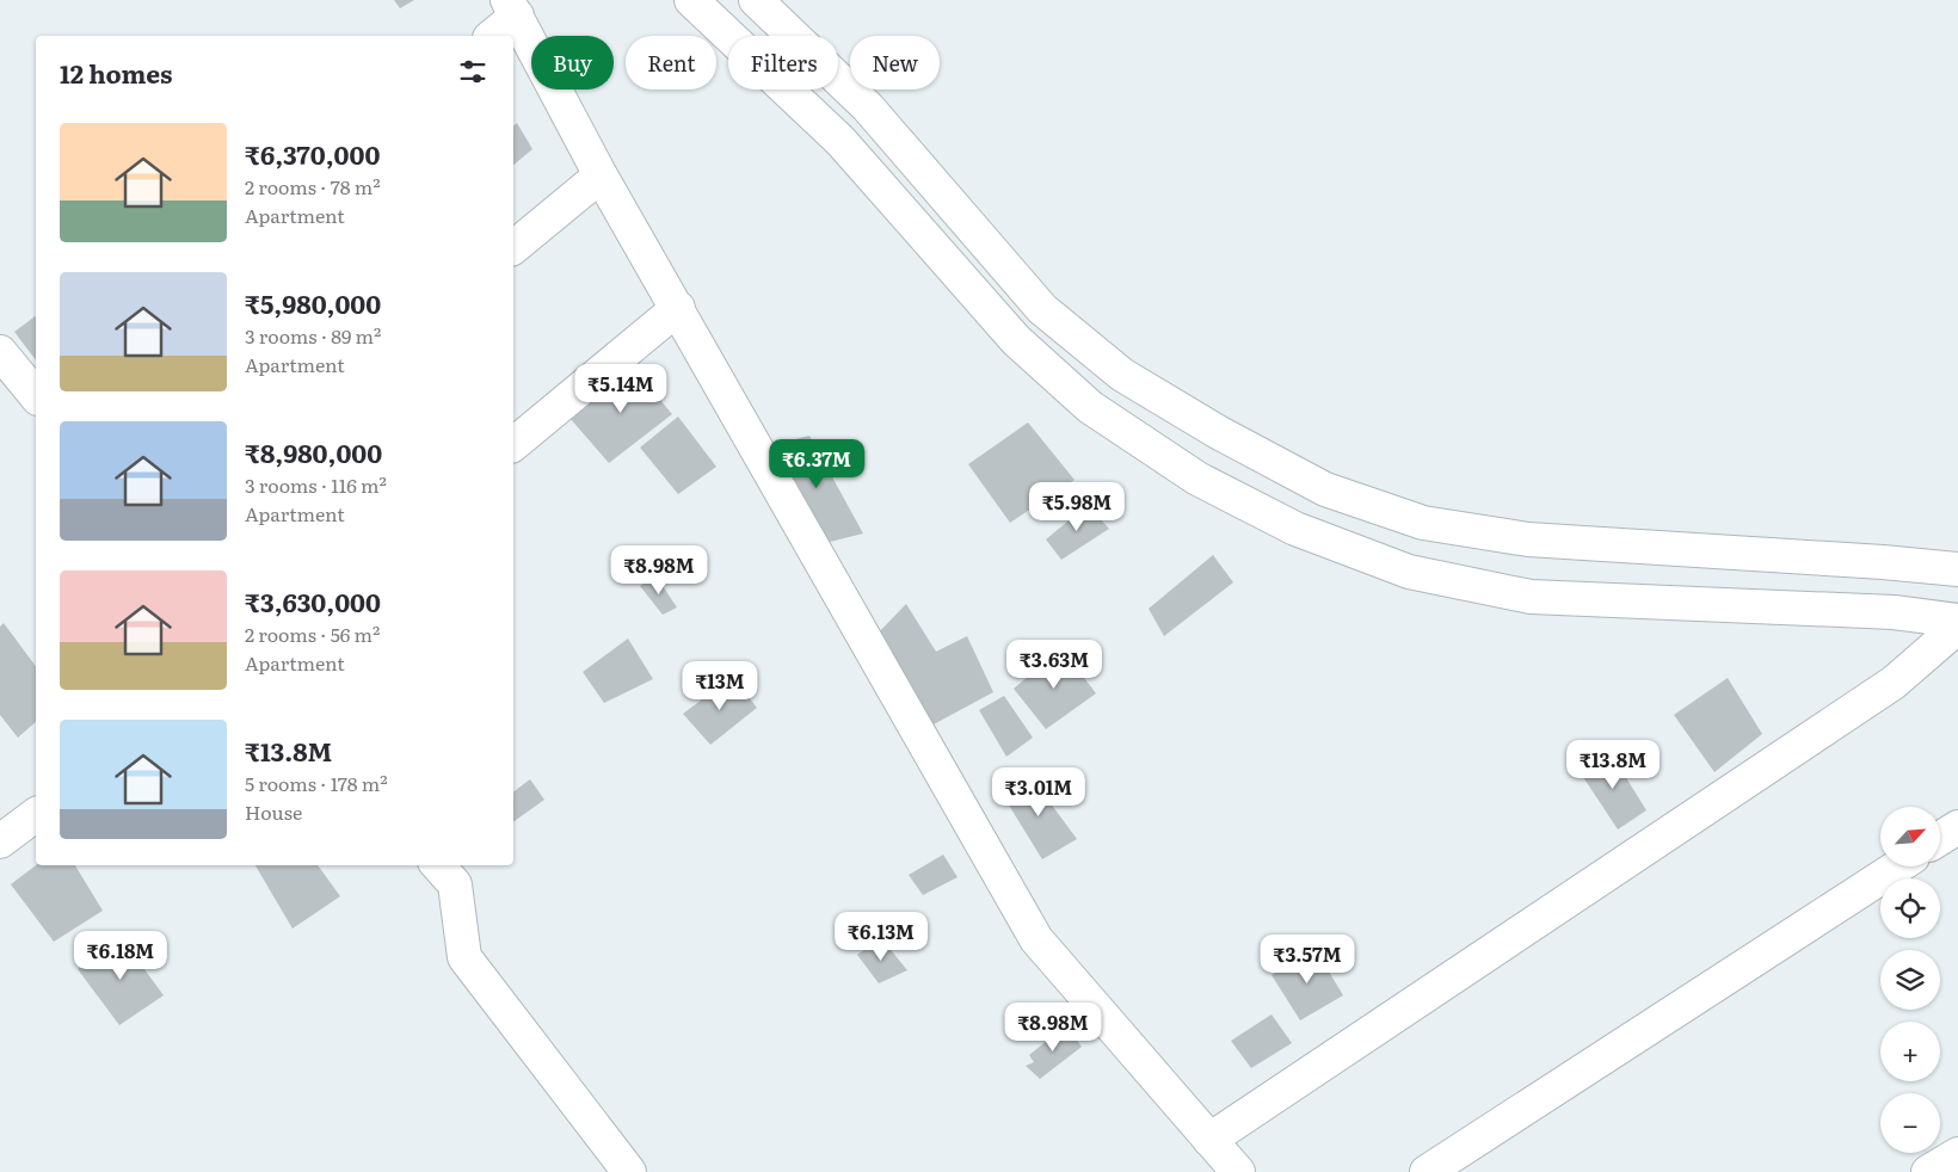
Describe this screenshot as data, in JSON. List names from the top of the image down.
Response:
{
  "north": "top right",
  "page": {
    "chip": [
      "Buy",
      "Rent",
      "Filters",
      "New"
    ],
    "heading": "12 homes",
    "list": [
      {
        "name": "₹6,370,000",
        "note": "2 rooms · 78 m² · Apartment"
      },
      {
        "name": "₹5,980,000",
        "note": "3 rooms · 89 m² · Apartment"
      },
      {
        "name": "₹8,980,000",
        "note": "3 rooms · 116 m² · Apartment"
      },
      {
        "name": "₹3,630,000",
        "note": "2 rooms · 56 m² · Apartment"
      },
      {
        "name": "₹13.8M",
        "note": "5 rooms · 178 m² · House"
      }
    ],
    "price": [
      "₹5.14M",
      "₹6.37M",
      "₹5.98M",
      "₹8.98M",
      "₹3.63M",
      "₹13M",
      "₹13.8M",
      "₹3.01M",
      "₹6.13M",
      "₹6.18M",
      "₹3.57M",
      "₹8.98M"
    ],
    "map_buttons": ["+", "−"]
  }
}
